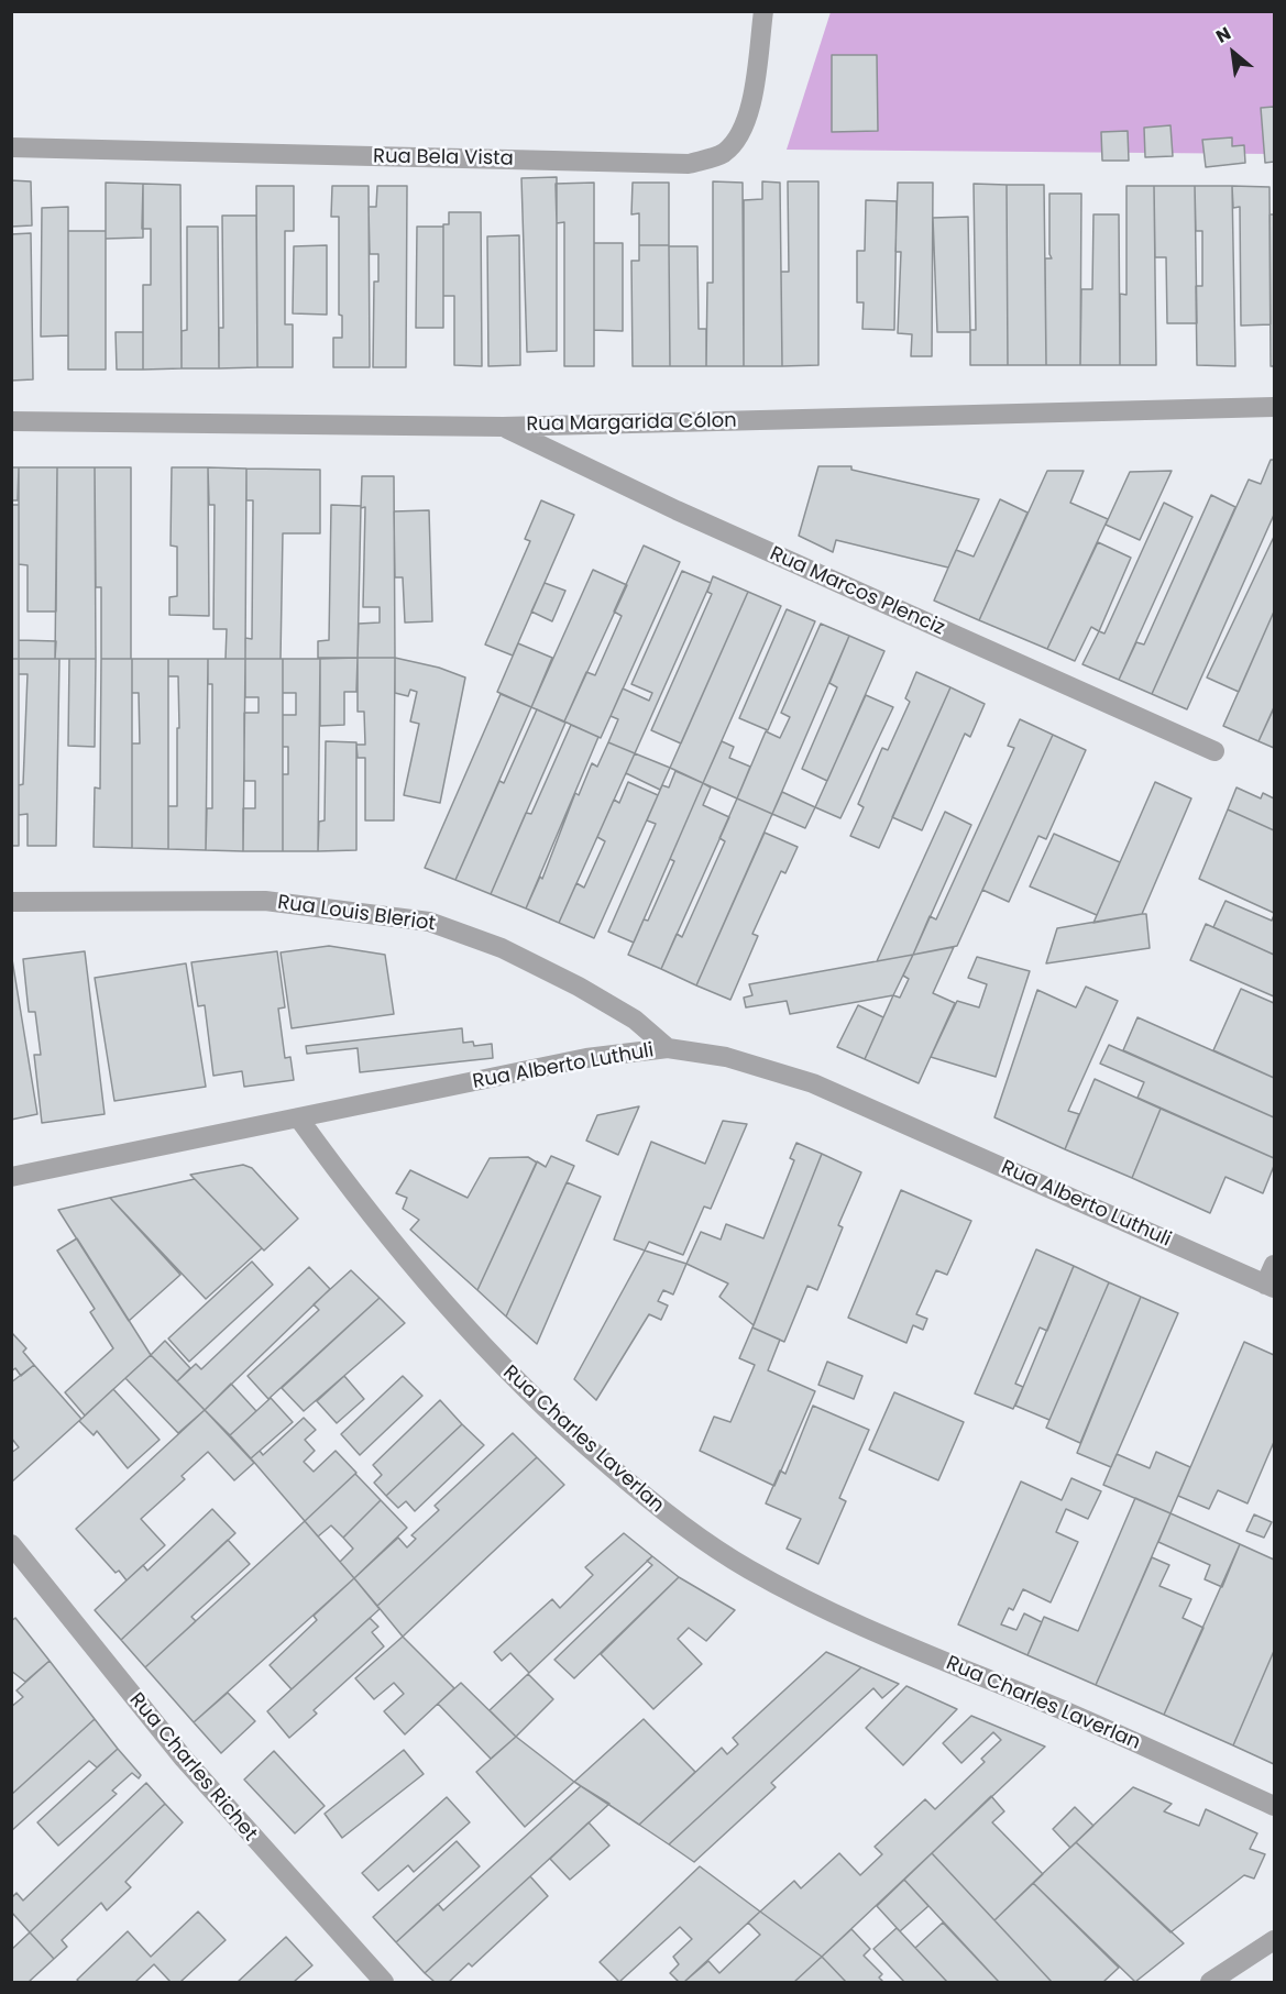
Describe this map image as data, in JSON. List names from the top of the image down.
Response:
{
  "streets": {
    "street": [
      "Rua Bela Vista",
      "Rua Margarida Cólon",
      "Rua Marcos Plenciz",
      "Rua Louis Bleriot",
      "Rua Alberto Luthuli",
      "Rua Charles Laverlan",
      "Rua Charles Richet"
    ]
  },
  "crossings": [
    ["Rua Margarida Cólon", "Rua Marcos Plenciz"],
    ["Rua Louis Bleriot", "Rua Alberto Luthuli"],
    ["Rua Alberto Luthuli", "Rua Charles Laverlan"]
  ],
  "north": "top left"
}
